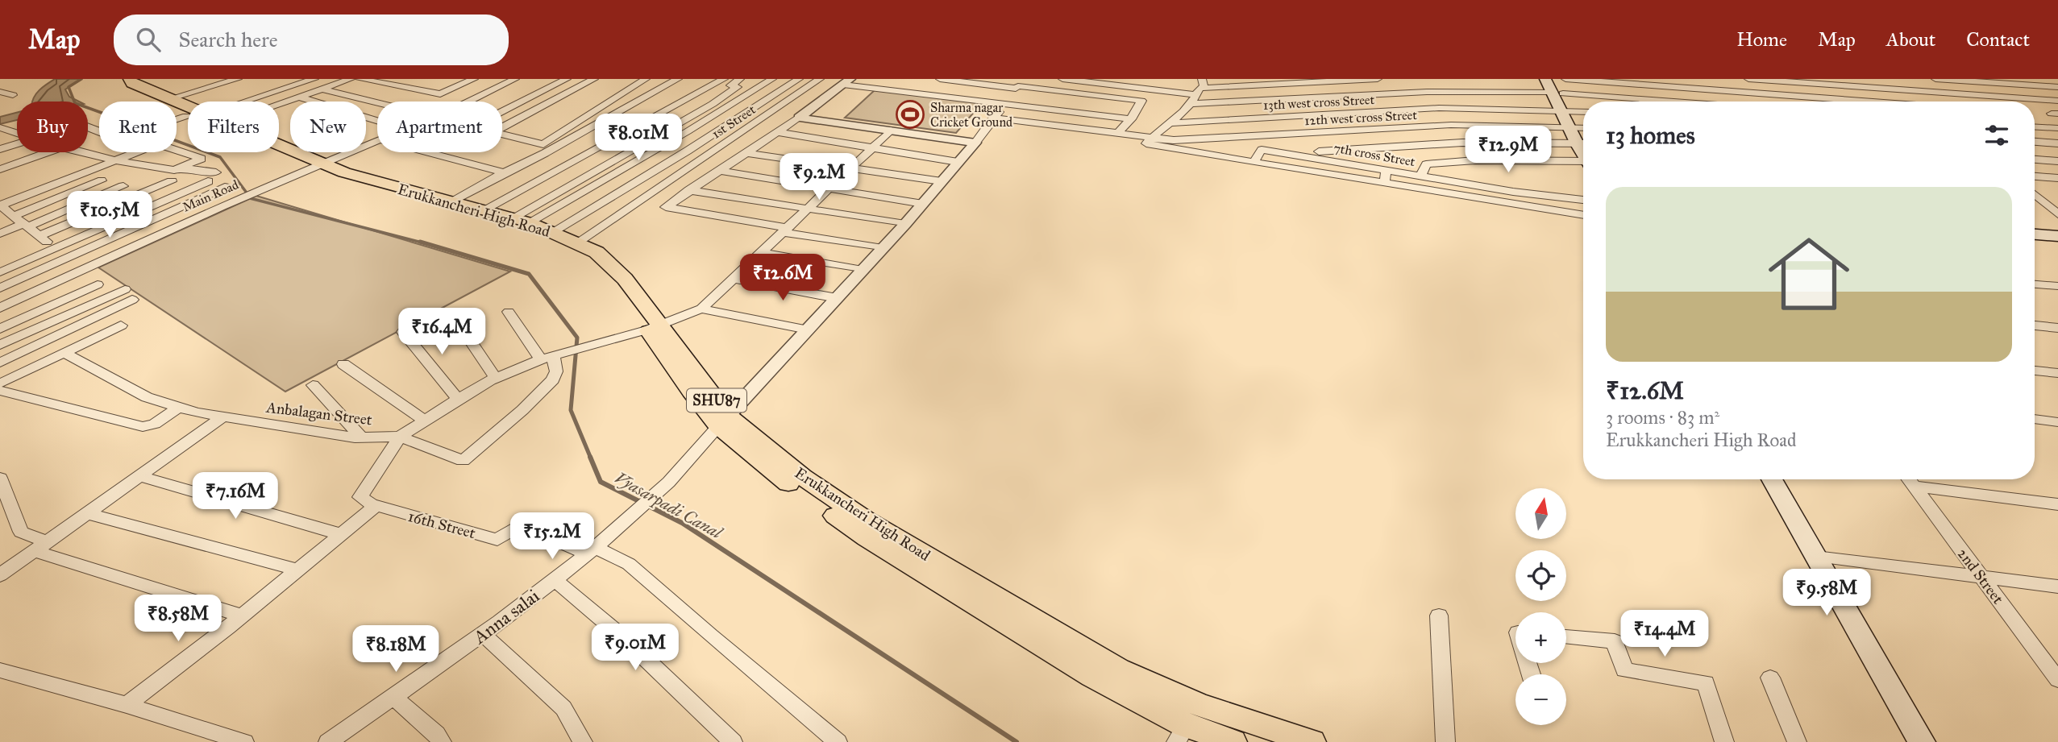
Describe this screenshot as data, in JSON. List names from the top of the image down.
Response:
{
  "streets": {
    "main road": ["Erukkancheri High Road", "SHU87"],
    "street": [
      "13th west cross Street",
      "12th west cross Street",
      "1st Street",
      "7th cross Street",
      "Main Road",
      "Anbalagan Street",
      "16th Street",
      "2nd Street",
      "Anna salai"
    ]
  },
  "crossings": [
    ["1st Street", "Erukkancheri High Road"],
    ["Main Road", "Erukkancheri High Road"],
    ["Main Road", "SHU87"],
    ["Erukkancheri High Road", "SHU87"],
    ["Erukkancheri High Road", "Anna salai"],
    ["SHU87", "Anna salai"],
    ["16th Street", "Anna salai"]
  ],
  "water": ["Vyasarpadi Canal"],
  "places": {
    "sports": ["Sharma nagar Cricket Ground"]
  },
  "north": "top",
  "page": {
    "header": "Map",
    "search": "Search here",
    "nav": [
      "Home",
      "Map",
      "About",
      "Contact"
    ],
    "chip": [
      "Buy",
      "Rent",
      "Filters",
      "New",
      "Apartment"
    ],
    "heading": "13 homes",
    "price": [
      "₹8.01M",
      "₹12.9M",
      "₹9.2M",
      "₹10.5M",
      "₹12.6M",
      "₹16.4M",
      "₹7.16M",
      "₹15.2M",
      "₹9.58M",
      "₹8.58M",
      "₹14.4M",
      "₹9.01M",
      "₹8.18M"
    ],
    "list": [
      {
        "name": "₹12.6M",
        "note": "3 rooms · 83 m² · Erukkancheri High Road"
      }
    ],
    "map_buttons": ["+", "−"]
  }
}
